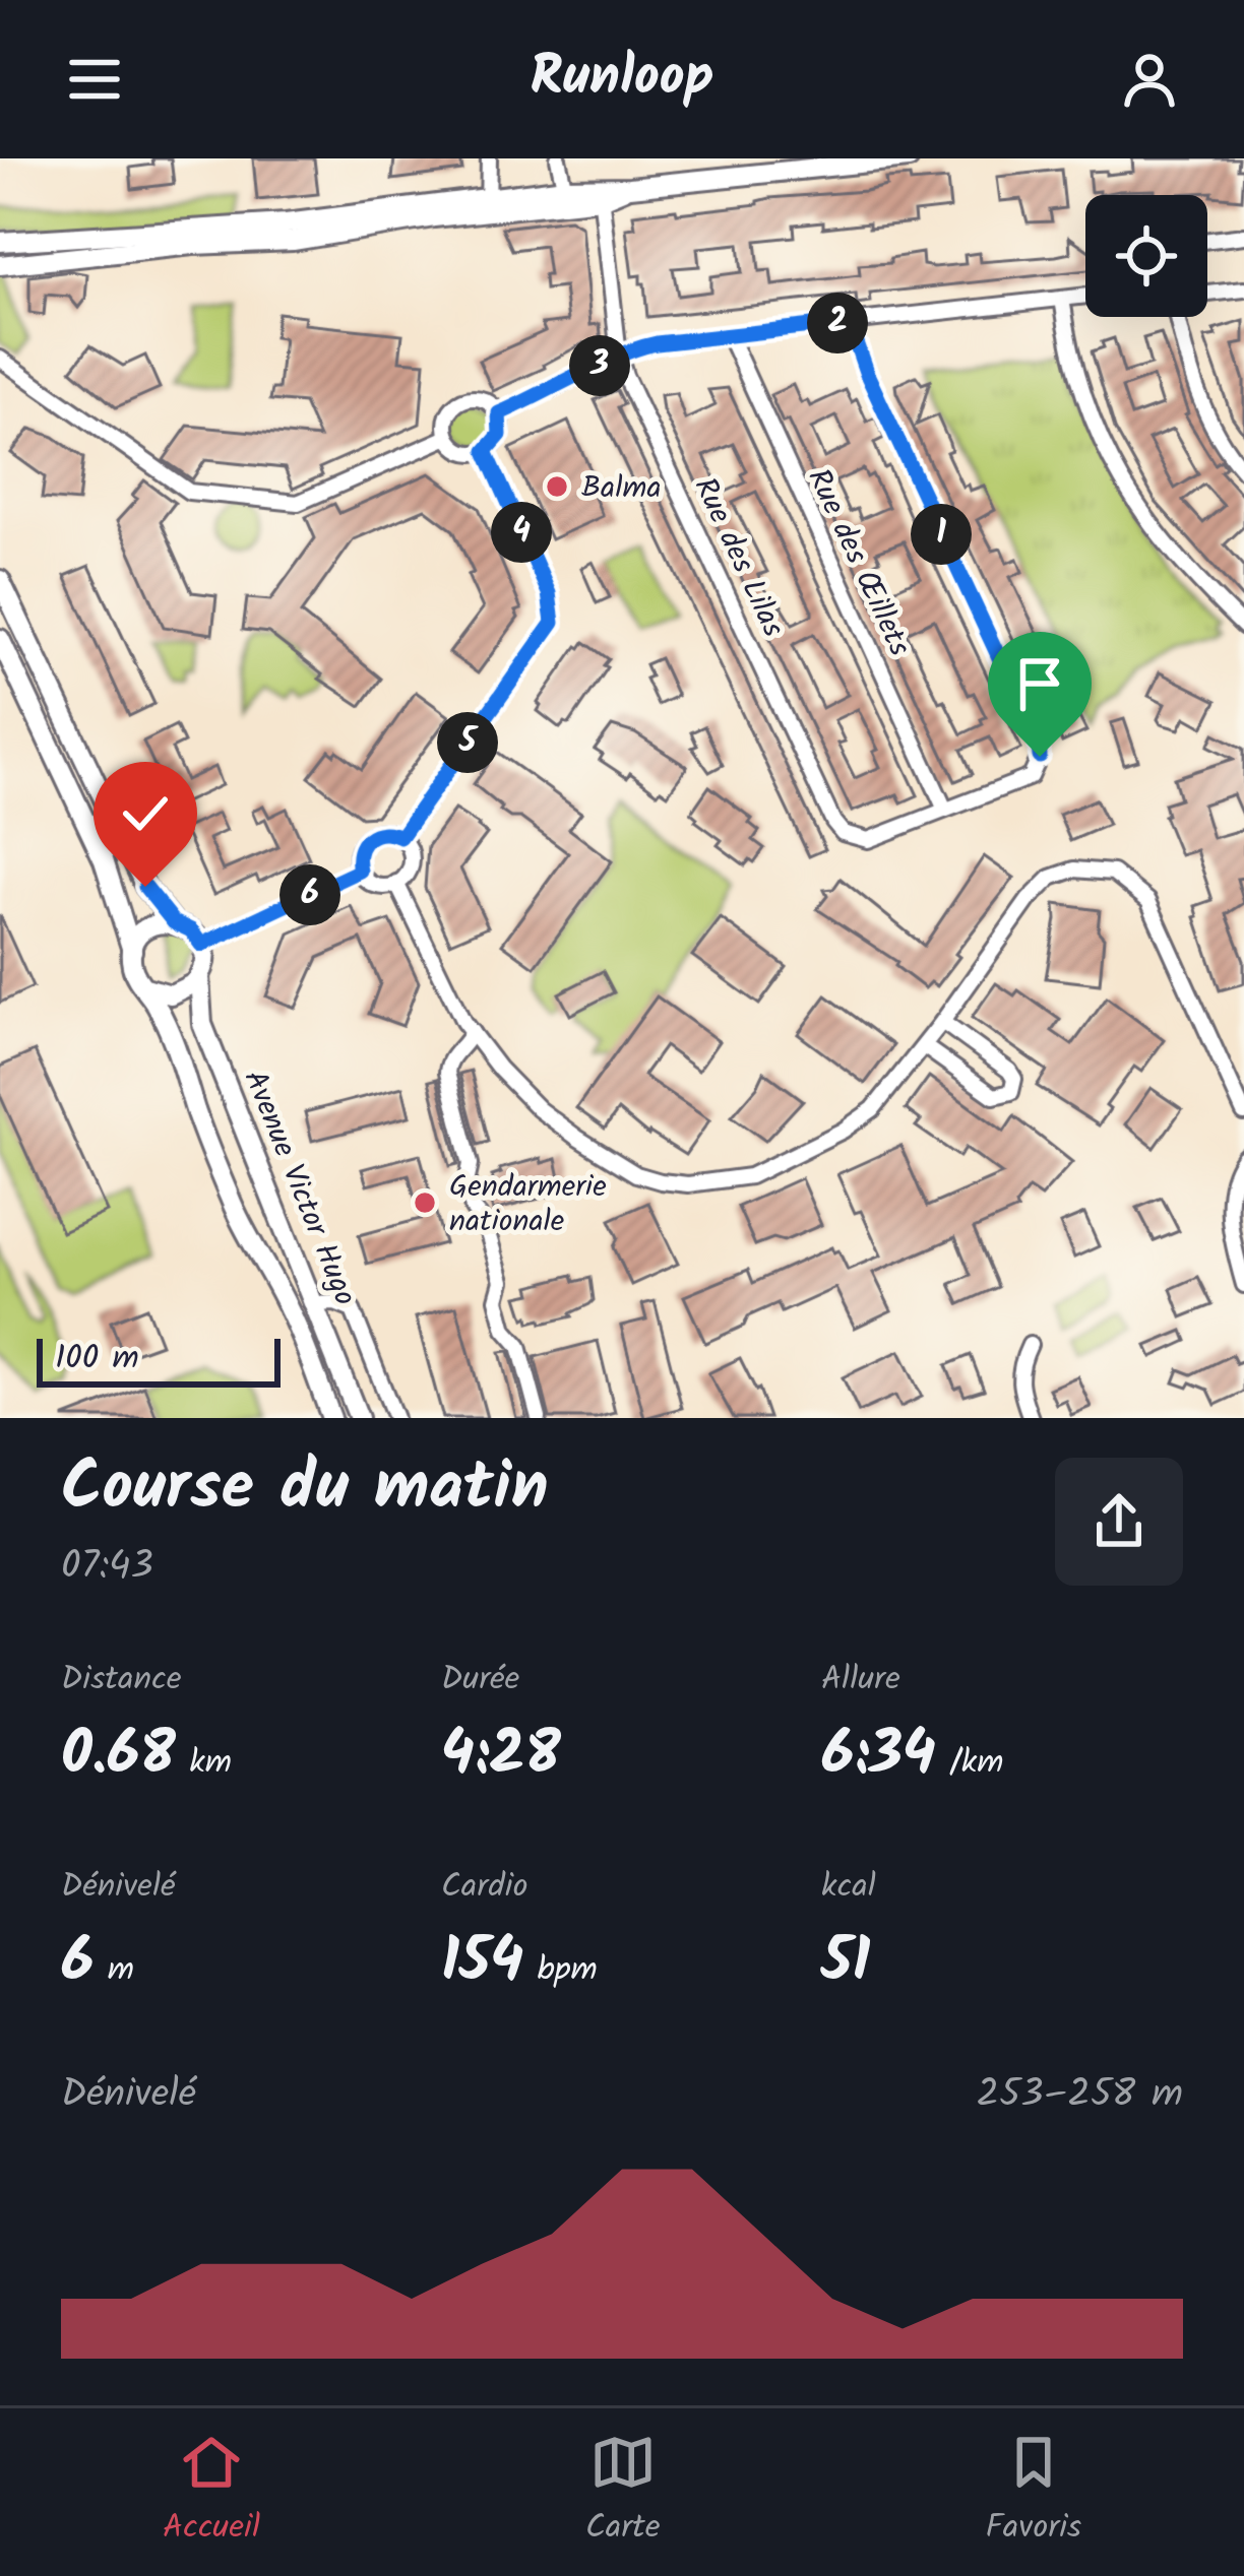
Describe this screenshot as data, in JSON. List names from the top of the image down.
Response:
{
  "streets": {
    "street": ["Rue des Lilas", "Rue des Œillets", "Avenue Victor Hugo"]
  },
  "crossings": [
    ["Rue des Lilas", "Rue des Œillets"]
  ],
  "places": ["Balma", "Gendarmerie nationale"],
  "scale_bar": "100 m",
  "page": {
    "header": "Runloop",
    "pins": [
      "2",
      "3",
      "4",
      "1",
      "5",
      "6"
    ],
    "scale": "100 m",
    "heading": ["Course du matin", "07:43"],
    "stats": [
      ["Distance", "0.68 km"],
      ["Durée", "4:28"],
      ["Allure", "6:34 /km"],
      ["Dénivelé", "6 m"],
      ["Cardio", "154 bpm"],
      ["kcal", "51"]
    ],
    "chart": ["Dénivelé", "253–258 m"],
    "tabs": ["Accueil", "Carte", "Favoris"]
  }
}
